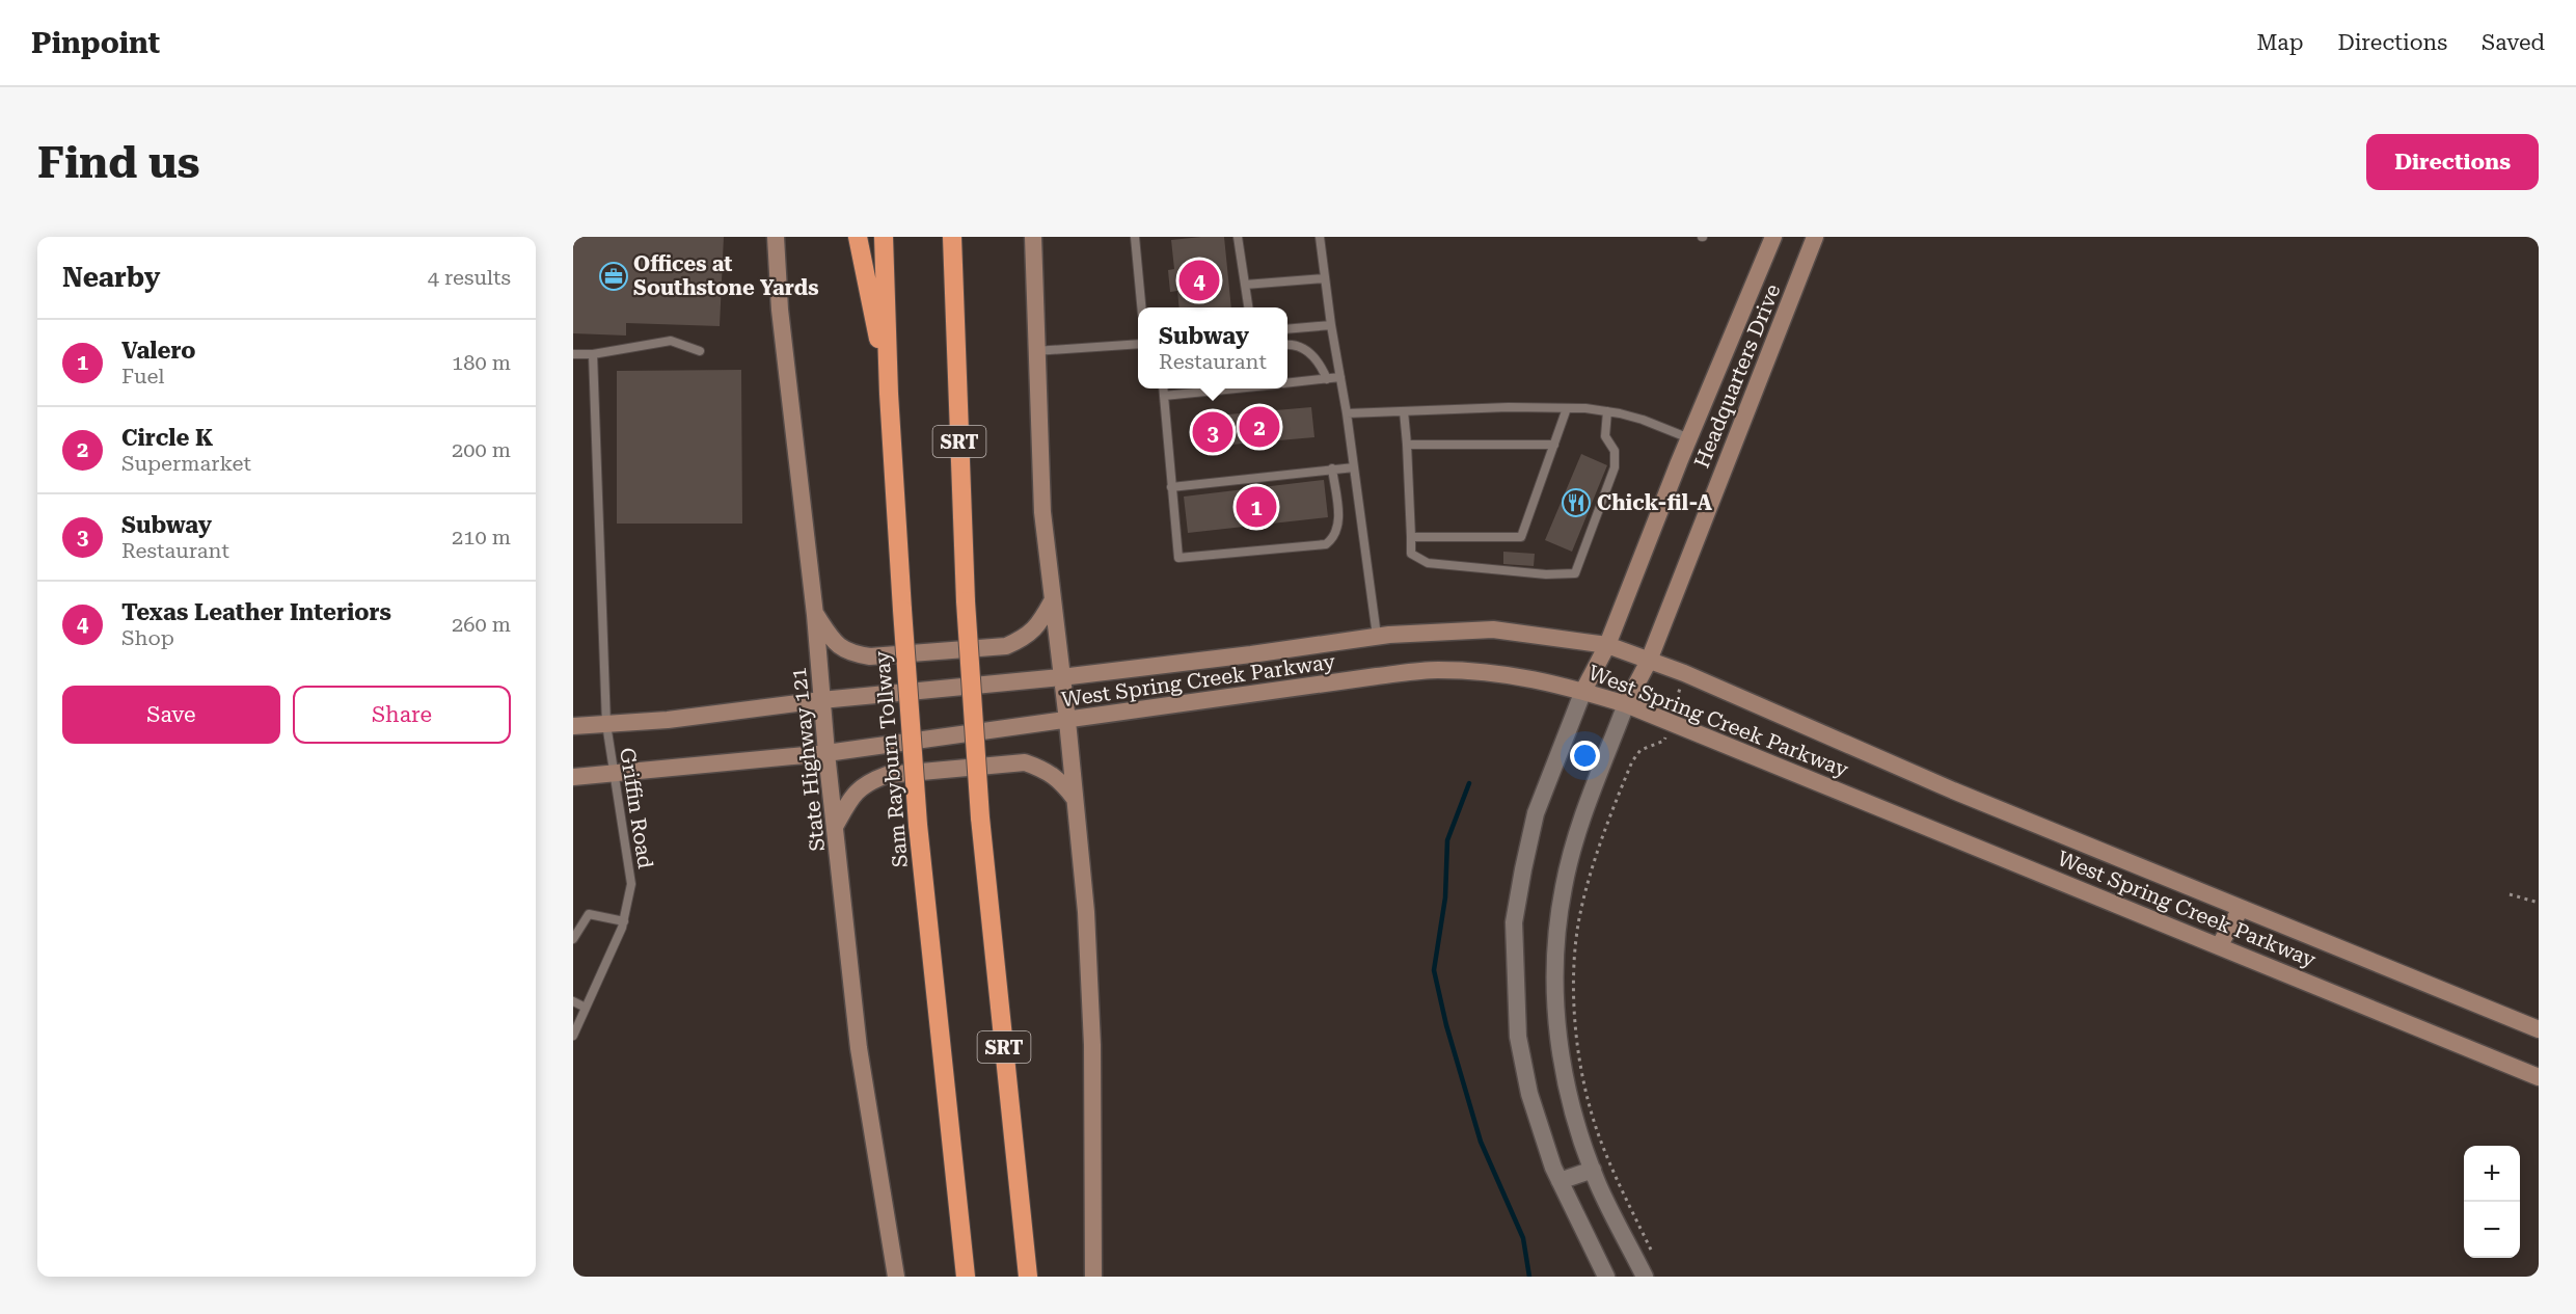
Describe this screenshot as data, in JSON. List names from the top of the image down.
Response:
{
  "streets": {
    "highway": ["SRT", "Sam Rayburn Tollway"],
    "main road": ["Headquarters Drive", "West Spring Creek Parkway", "State Highway 121"],
    "lane": ["Griffin Road"]
  },
  "crossings": [
    ["Headquarters Drive", "West Spring Creek Parkway"],
    ["West Spring Creek Parkway", "State Highway 121"],
    ["West Spring Creek Parkway", "Griffin Road"]
  ],
  "places": {
    "office": ["Offices at Southstone Yards"],
    "restaurant": ["Chick-fil-A"]
  },
  "page": {
    "header": "Pinpoint",
    "nav": ["Map", "Directions", "Saved"],
    "buttons": [
      "Directions",
      ["Save", "Share"]
    ],
    "title": "Find us",
    "heading": ["Nearby", "4 results"],
    "pins": [
      "4",
      "2",
      "3",
      "1"
    ],
    "popup": ["Subway", "Restaurant"],
    "list": [
      {
        "mark": "1",
        "name": "Valero",
        "note": "Fuel",
        "value": "180 m"
      },
      {
        "mark": "2",
        "name": "Circle K",
        "note": "Supermarket",
        "value": "200 m"
      },
      {
        "mark": "3",
        "name": "Subway",
        "note": "Restaurant",
        "value": "210 m"
      },
      {
        "mark": "4",
        "name": "Texas Leather Interiors",
        "note": "Shop",
        "value": "260 m"
      }
    ],
    "map_buttons": ["+", "−"]
  }
}
